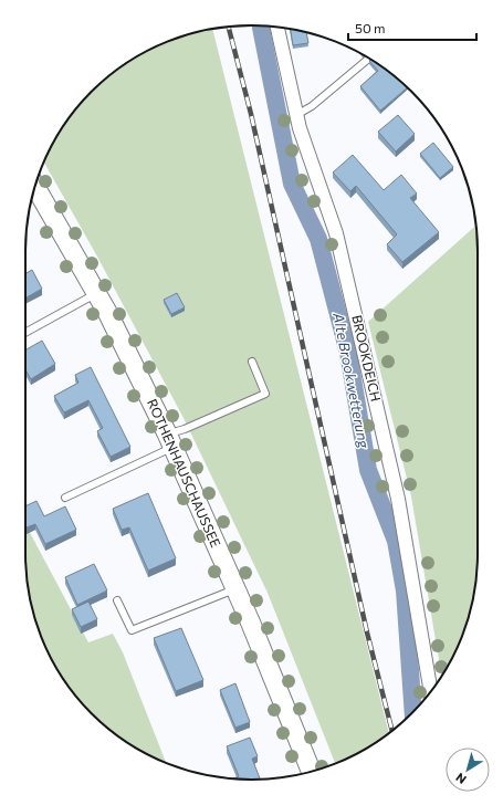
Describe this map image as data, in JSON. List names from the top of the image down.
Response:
{
  "streets": {
    "main road": ["ROTHENHAUSCHAUSSEE"],
    "street": ["BROOKDEICH"]
  },
  "water": ["Alte Brookwetterung"],
  "scale_bar": "50 m",
  "north": "bottom left"
}
